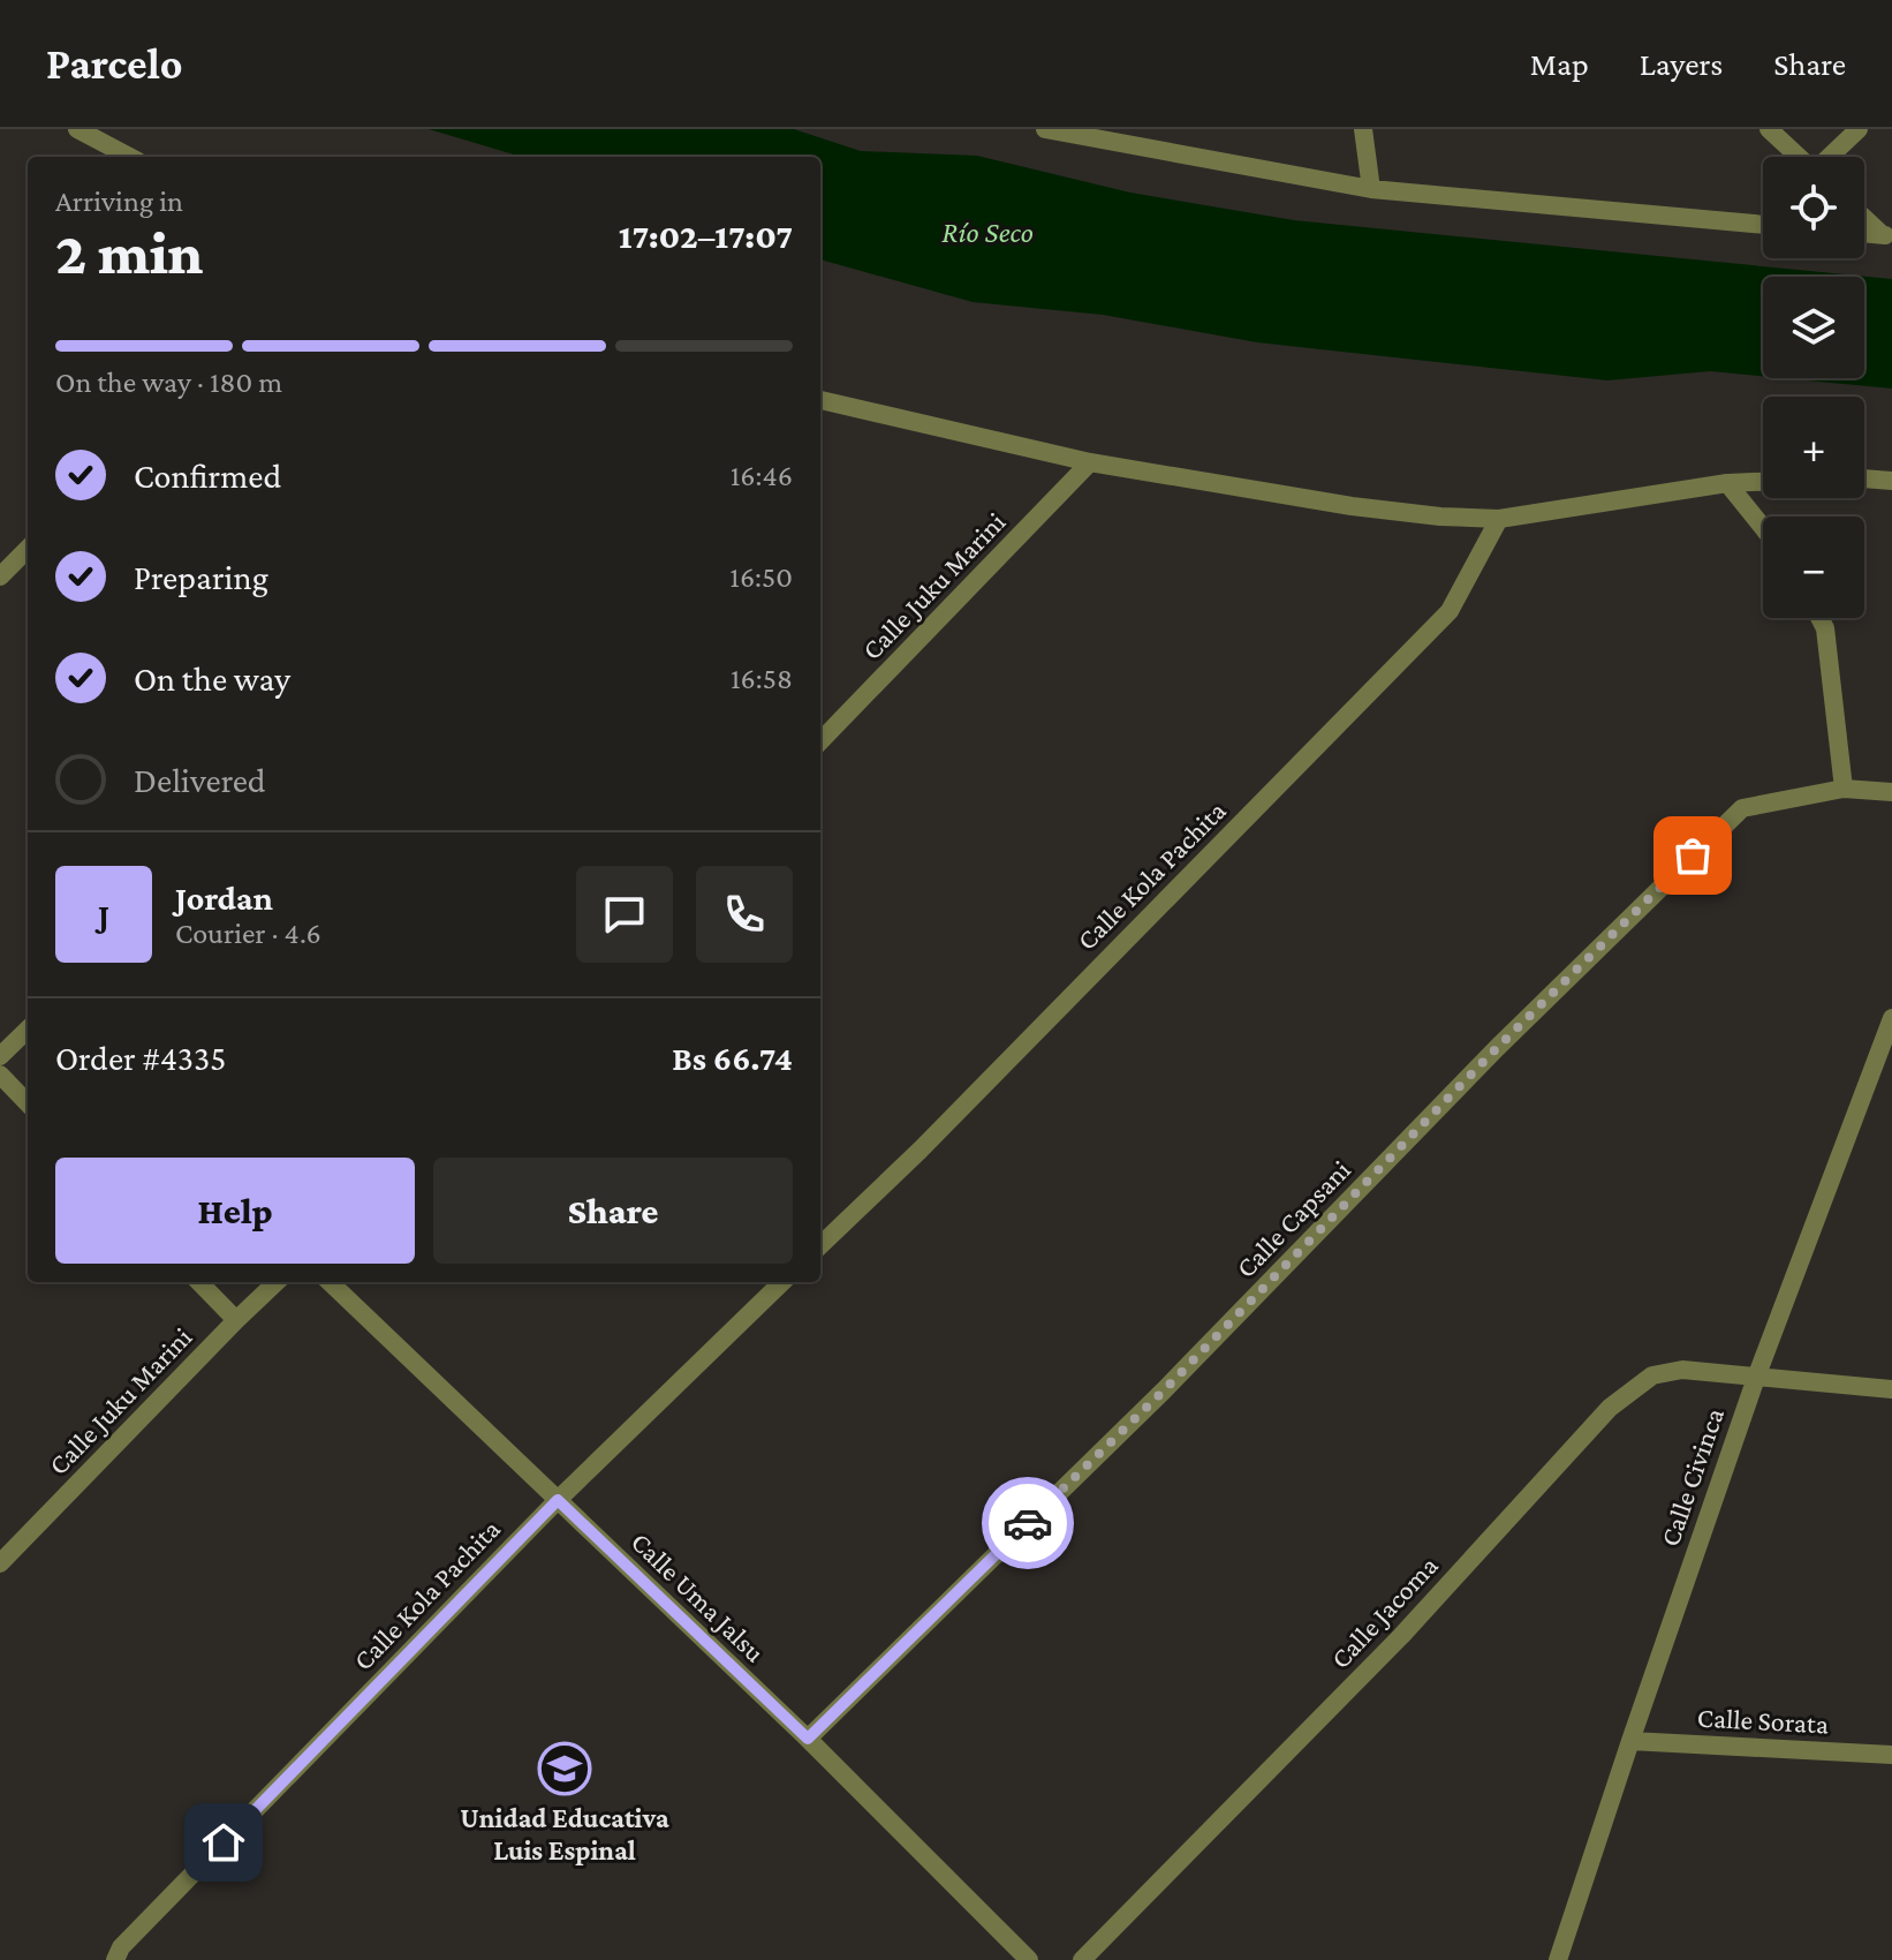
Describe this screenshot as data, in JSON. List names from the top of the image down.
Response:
{
  "streets": {
    "street": [
      "Calle Juku Marini",
      "Calle Kola Pachita",
      "Calle Capsani",
      "Calle Civinca",
      "Calle Uma Jalsu",
      "Calle Jacoma",
      "Calle Sorata"
    ]
  },
  "crossings": [
    ["Calle Kola Pachita", "Calle Uma Jalsu"],
    ["Calle Capsani", "Calle Uma Jalsu"],
    ["Calle Civinca", "Calle Jacoma"],
    ["Calle Civinca", "Calle Sorata"]
  ],
  "water": ["Río Seco"],
  "places": {
    "school or university": ["Unidad Educativa Luis Espinal"]
  },
  "page": {
    "header": "Parcelo",
    "nav": ["Map", "Layers", "Share"],
    "map_buttons": ["+", "−"],
    "heading": ["2 min", "Arriving in", "17:02–17:07"],
    "panel": [
      "Jordan",
      "Courier · 4.6",
      "Order #4335",
      "Bs 66.74"
    ],
    "bar": "On the way · 180 m",
    "list": [
      ["Confirmed", "16:46"],
      ["Preparing", "16:50"],
      ["On the way", "16:58"],
      "Delivered"
    ],
    "round": "J",
    "buttons": ["Help", "Share"]
  }
}
